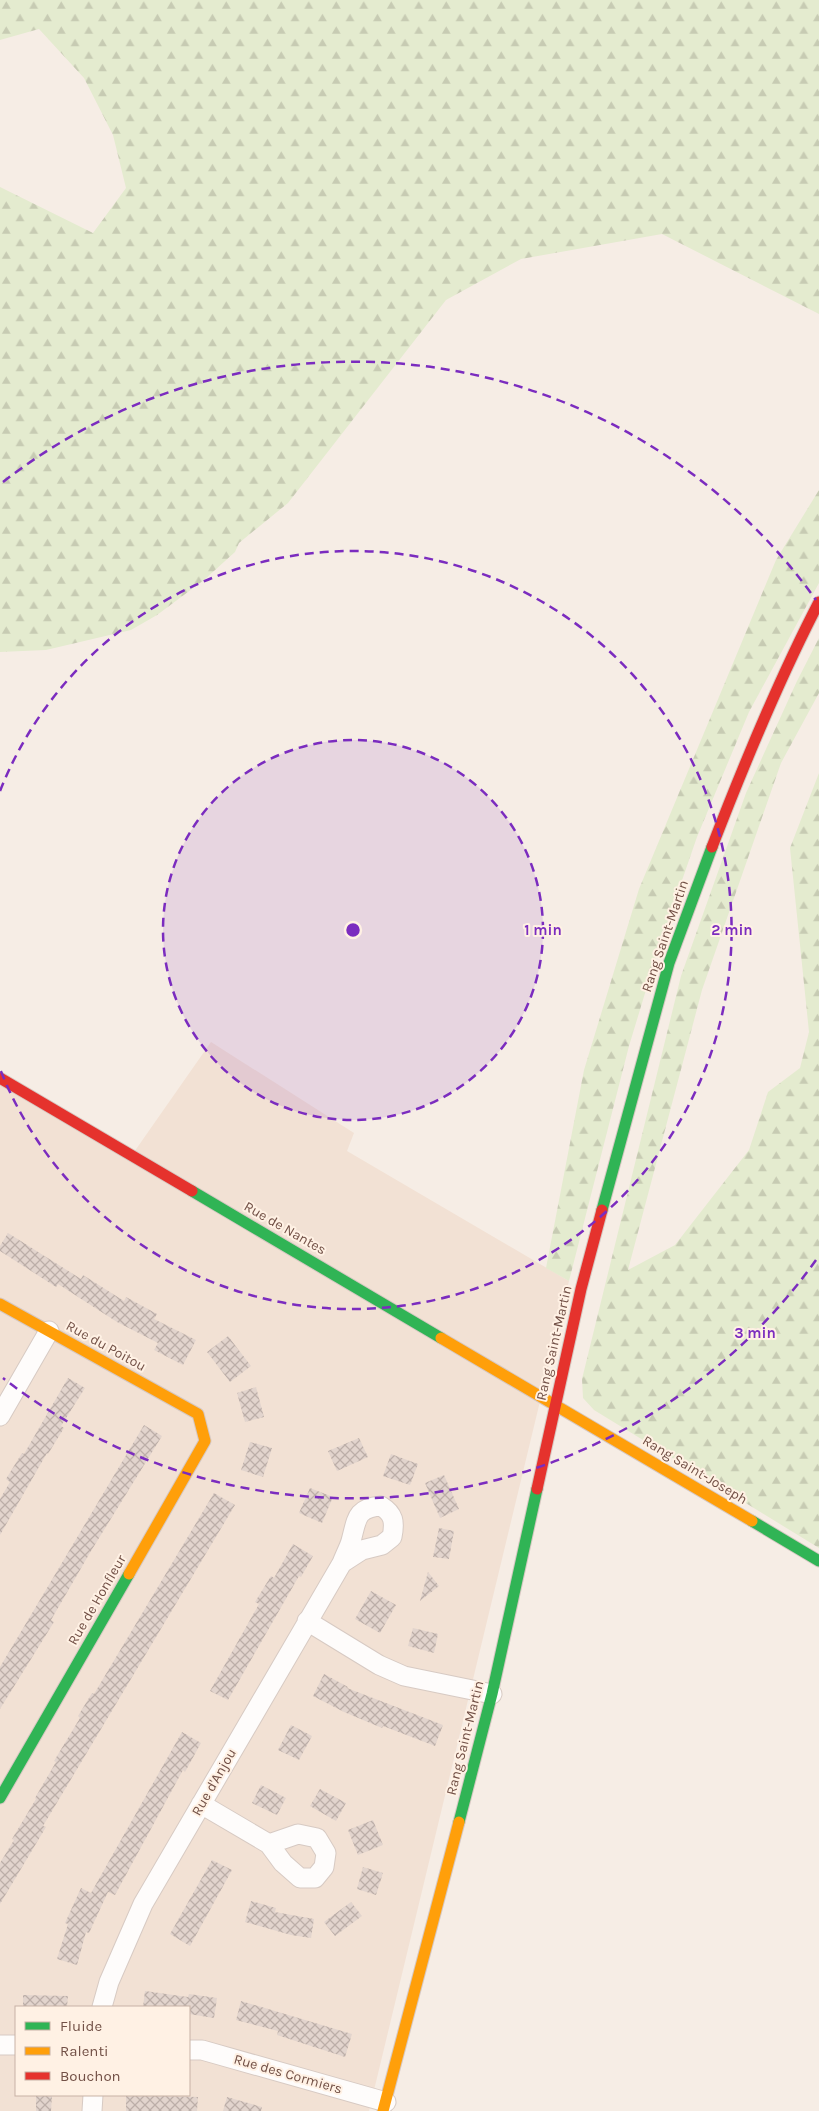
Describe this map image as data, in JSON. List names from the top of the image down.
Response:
{
  "streets": {
    "street": [
      "Rang Saint-Martin",
      "Rue de Nantes",
      "Rue du Poitou",
      "Rang Saint-Joseph",
      "Rue de Honfleur",
      "Rue d'Anjou",
      "Rue des Cormiers"
    ]
  },
  "crossings": [
    ["Rang Saint-Martin", "Rue de Nantes"],
    ["Rang Saint-Martin", "Rang Saint-Joseph"],
    ["Rang Saint-Martin", "Rue des Cormiers"],
    ["Rue de Nantes", "Rang Saint-Joseph"],
    ["Rue du Poitou", "Rue de Honfleur"]
  ],
  "legend": ["Fluide", "Ralenti", "Bouchon"],
  "rings": ["1 min", "2 min", "3 min"]
}
